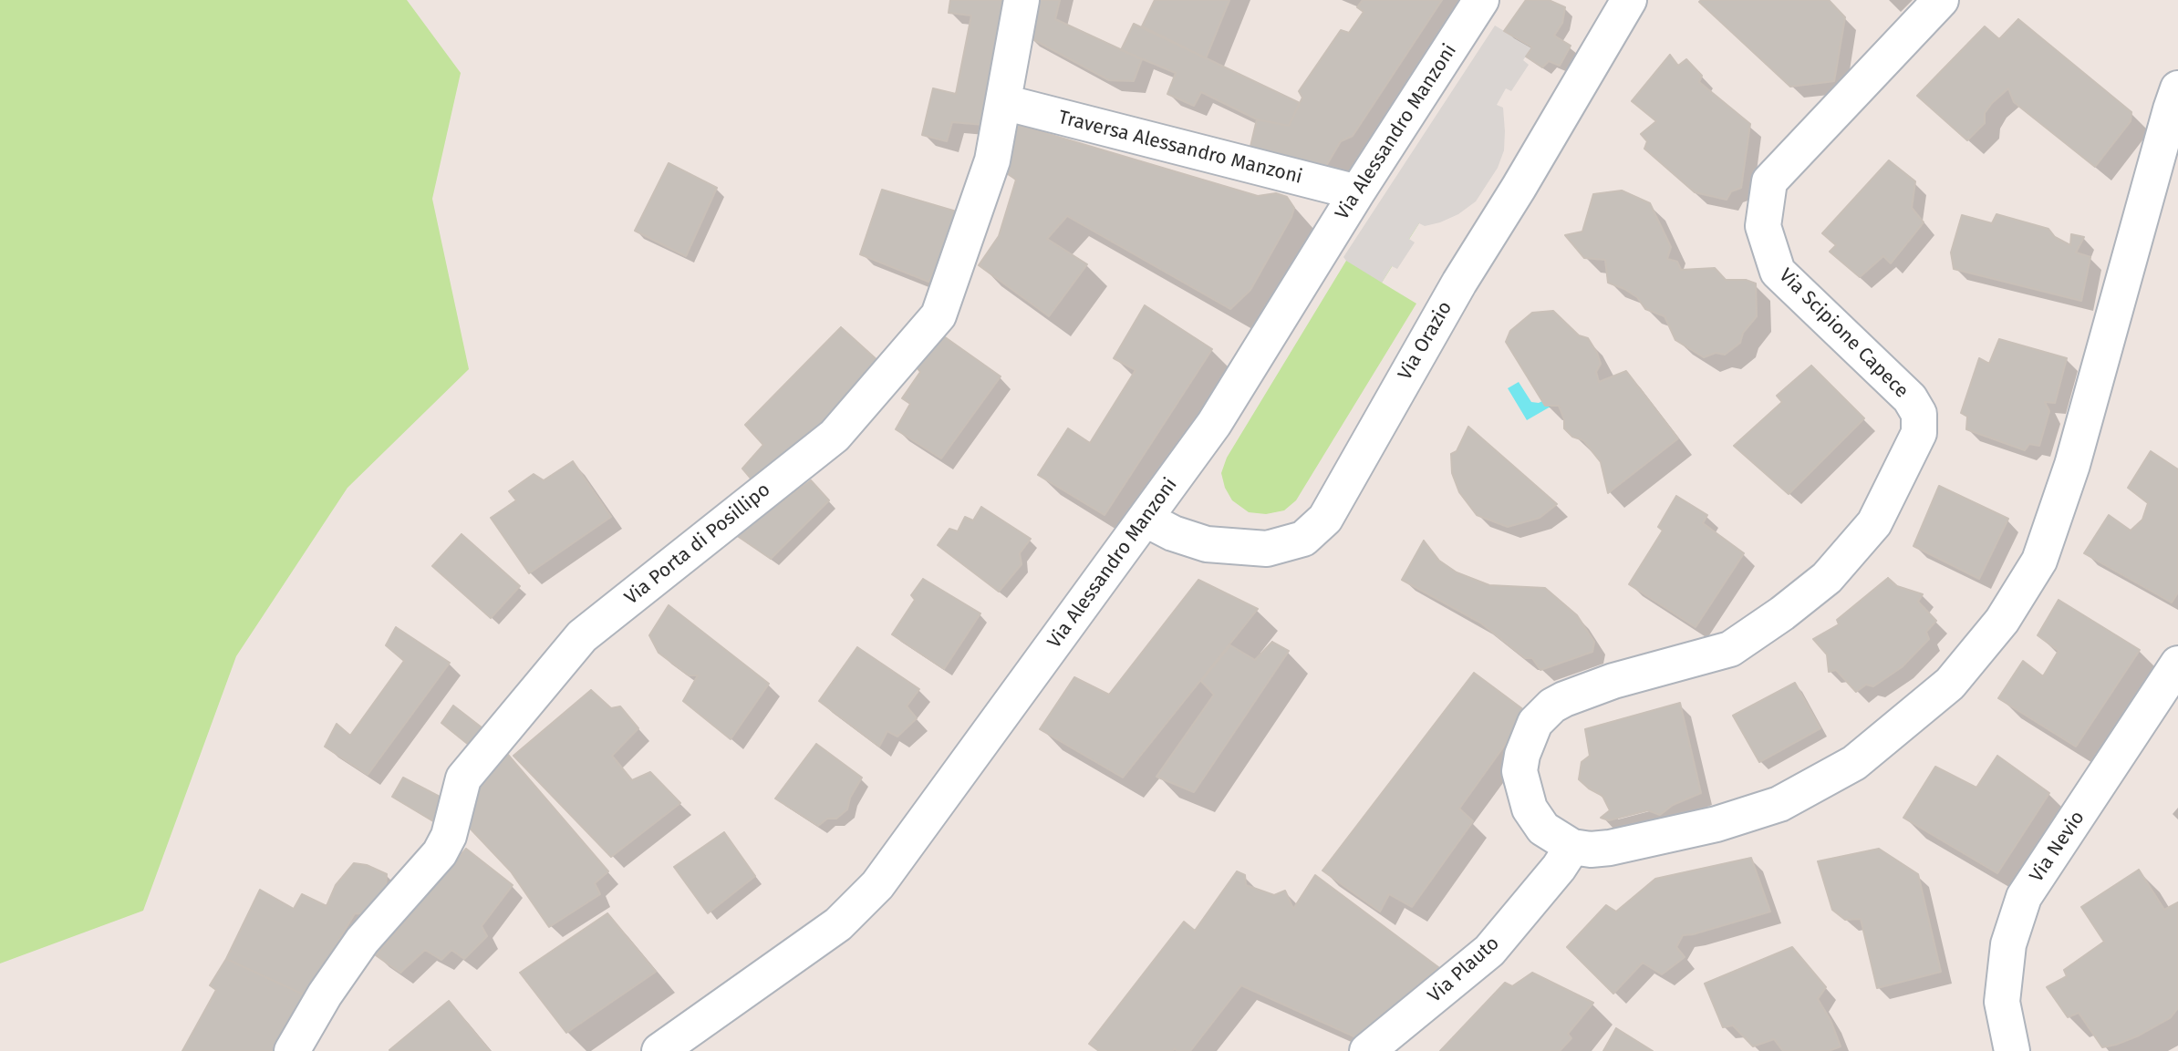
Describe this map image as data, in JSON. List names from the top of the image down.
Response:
{
  "streets": {
    "street": [
      "Via Alessandro Manzoni",
      "Traversa Alessandro Manzoni",
      "Via Scipione Capece",
      "Via Orazio",
      "Via Porta di Posillipo",
      "Via Nevio",
      "Via Plauto"
    ]
  },
  "crossings": [
    ["Via Alessandro Manzoni", "Traversa Alessandro Manzoni"],
    ["Via Alessandro Manzoni", "Via Orazio"],
    ["Traversa Alessandro Manzoni", "Via Porta di Posillipo"],
    ["Via Scipione Capece", "Via Plauto"]
  ]
}
